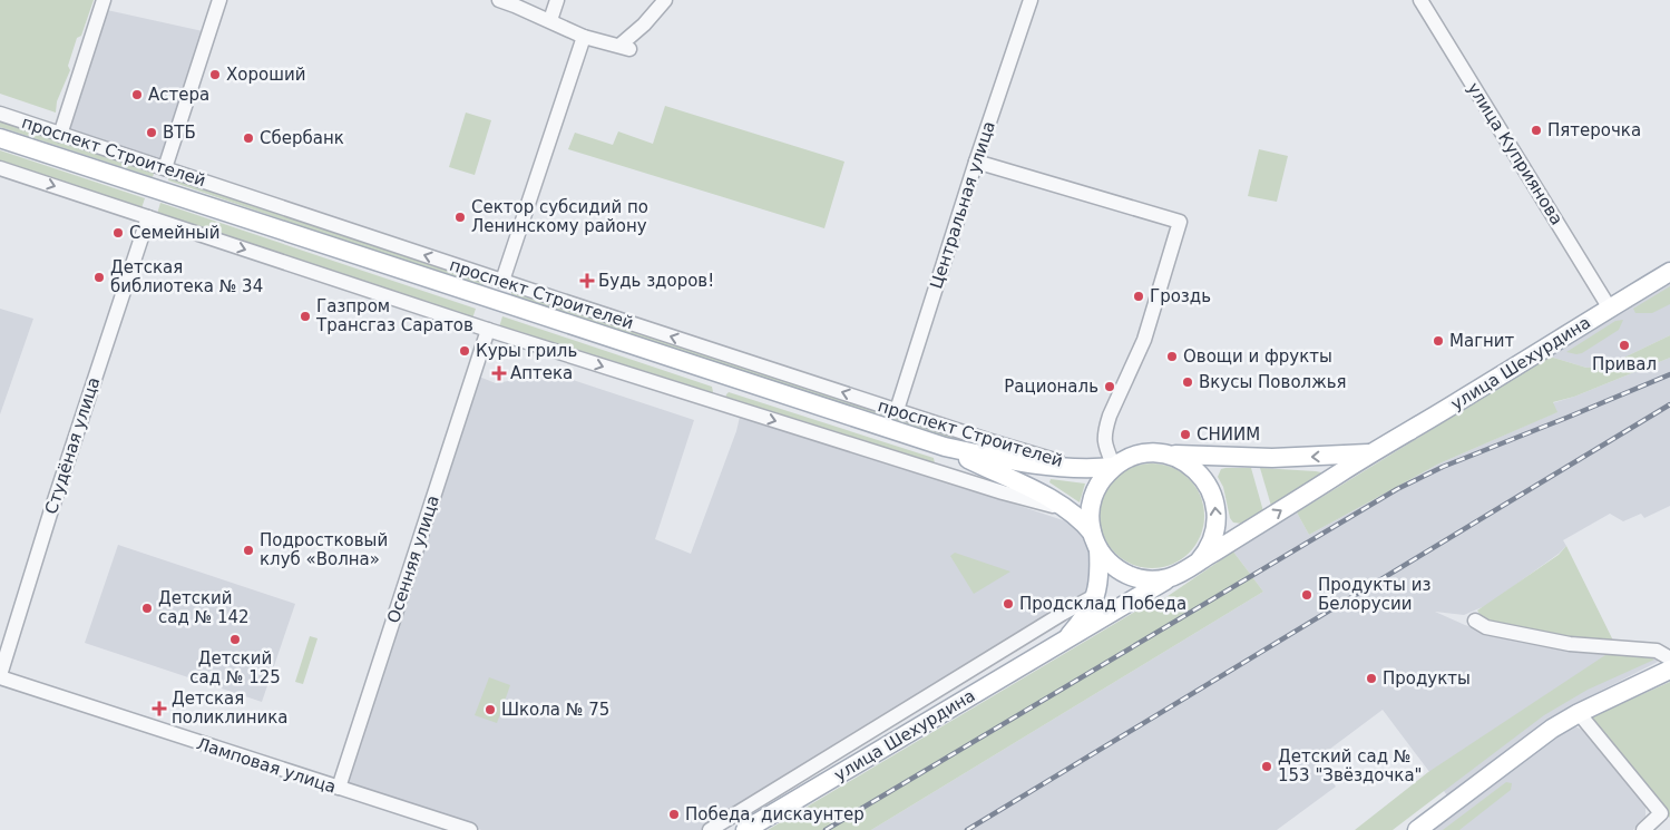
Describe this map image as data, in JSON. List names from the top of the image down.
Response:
{
  "streets": {
    "main road": ["проспект Строителей", "улица Шехурдина"],
    "street": [
      "улица Куприянова",
      "Центральная улица",
      "Студёная улица",
      "Осенняя улица",
      "Ламповая улица"
    ]
  },
  "crossings": [
    ["проспект Строителей", "Центральная улица"],
    ["проспект Строителей", "улица Шехурдина"],
    ["проспект Строителей", "Студёная улица"],
    ["проспект Строителей", "Осенняя улица"],
    ["улица Куприянова", "улица Шехурдина"],
    ["Студёная улица", "Ламповая улица"],
    ["Осенняя улица", "Ламповая улица"]
  ],
  "places": {
    "other": [
      "Хороший",
      "Астера",
      "Пятерочка",
      "ВТБ",
      "Сбербанк",
      "Сектор субсидий по Ленинскому району",
      "Семейный",
      "Детская библиотека № 34",
      "Гроздь",
      "Газпром Трансгаз Саратов",
      "Магнит",
      "Привал",
      "Куры гриль",
      "Овощи и фрукты",
      "Вкусы Поволжья",
      "Рациональ",
      "СНИИМ",
      "Подростковый клуб «Волна»",
      "Продукты из Белорусии",
      "Продсклад Победа",
      "Детский сад № 142",
      "Детский сад № 125",
      "Продукты",
      "Школа № 75",
      "Детский сад № 153 \"Звёздочка\"",
      "Победа, дискаунтер"
    ],
    "health": ["Будь здоров!", "Аптека", "Детская поликлиника"]
  }
}
